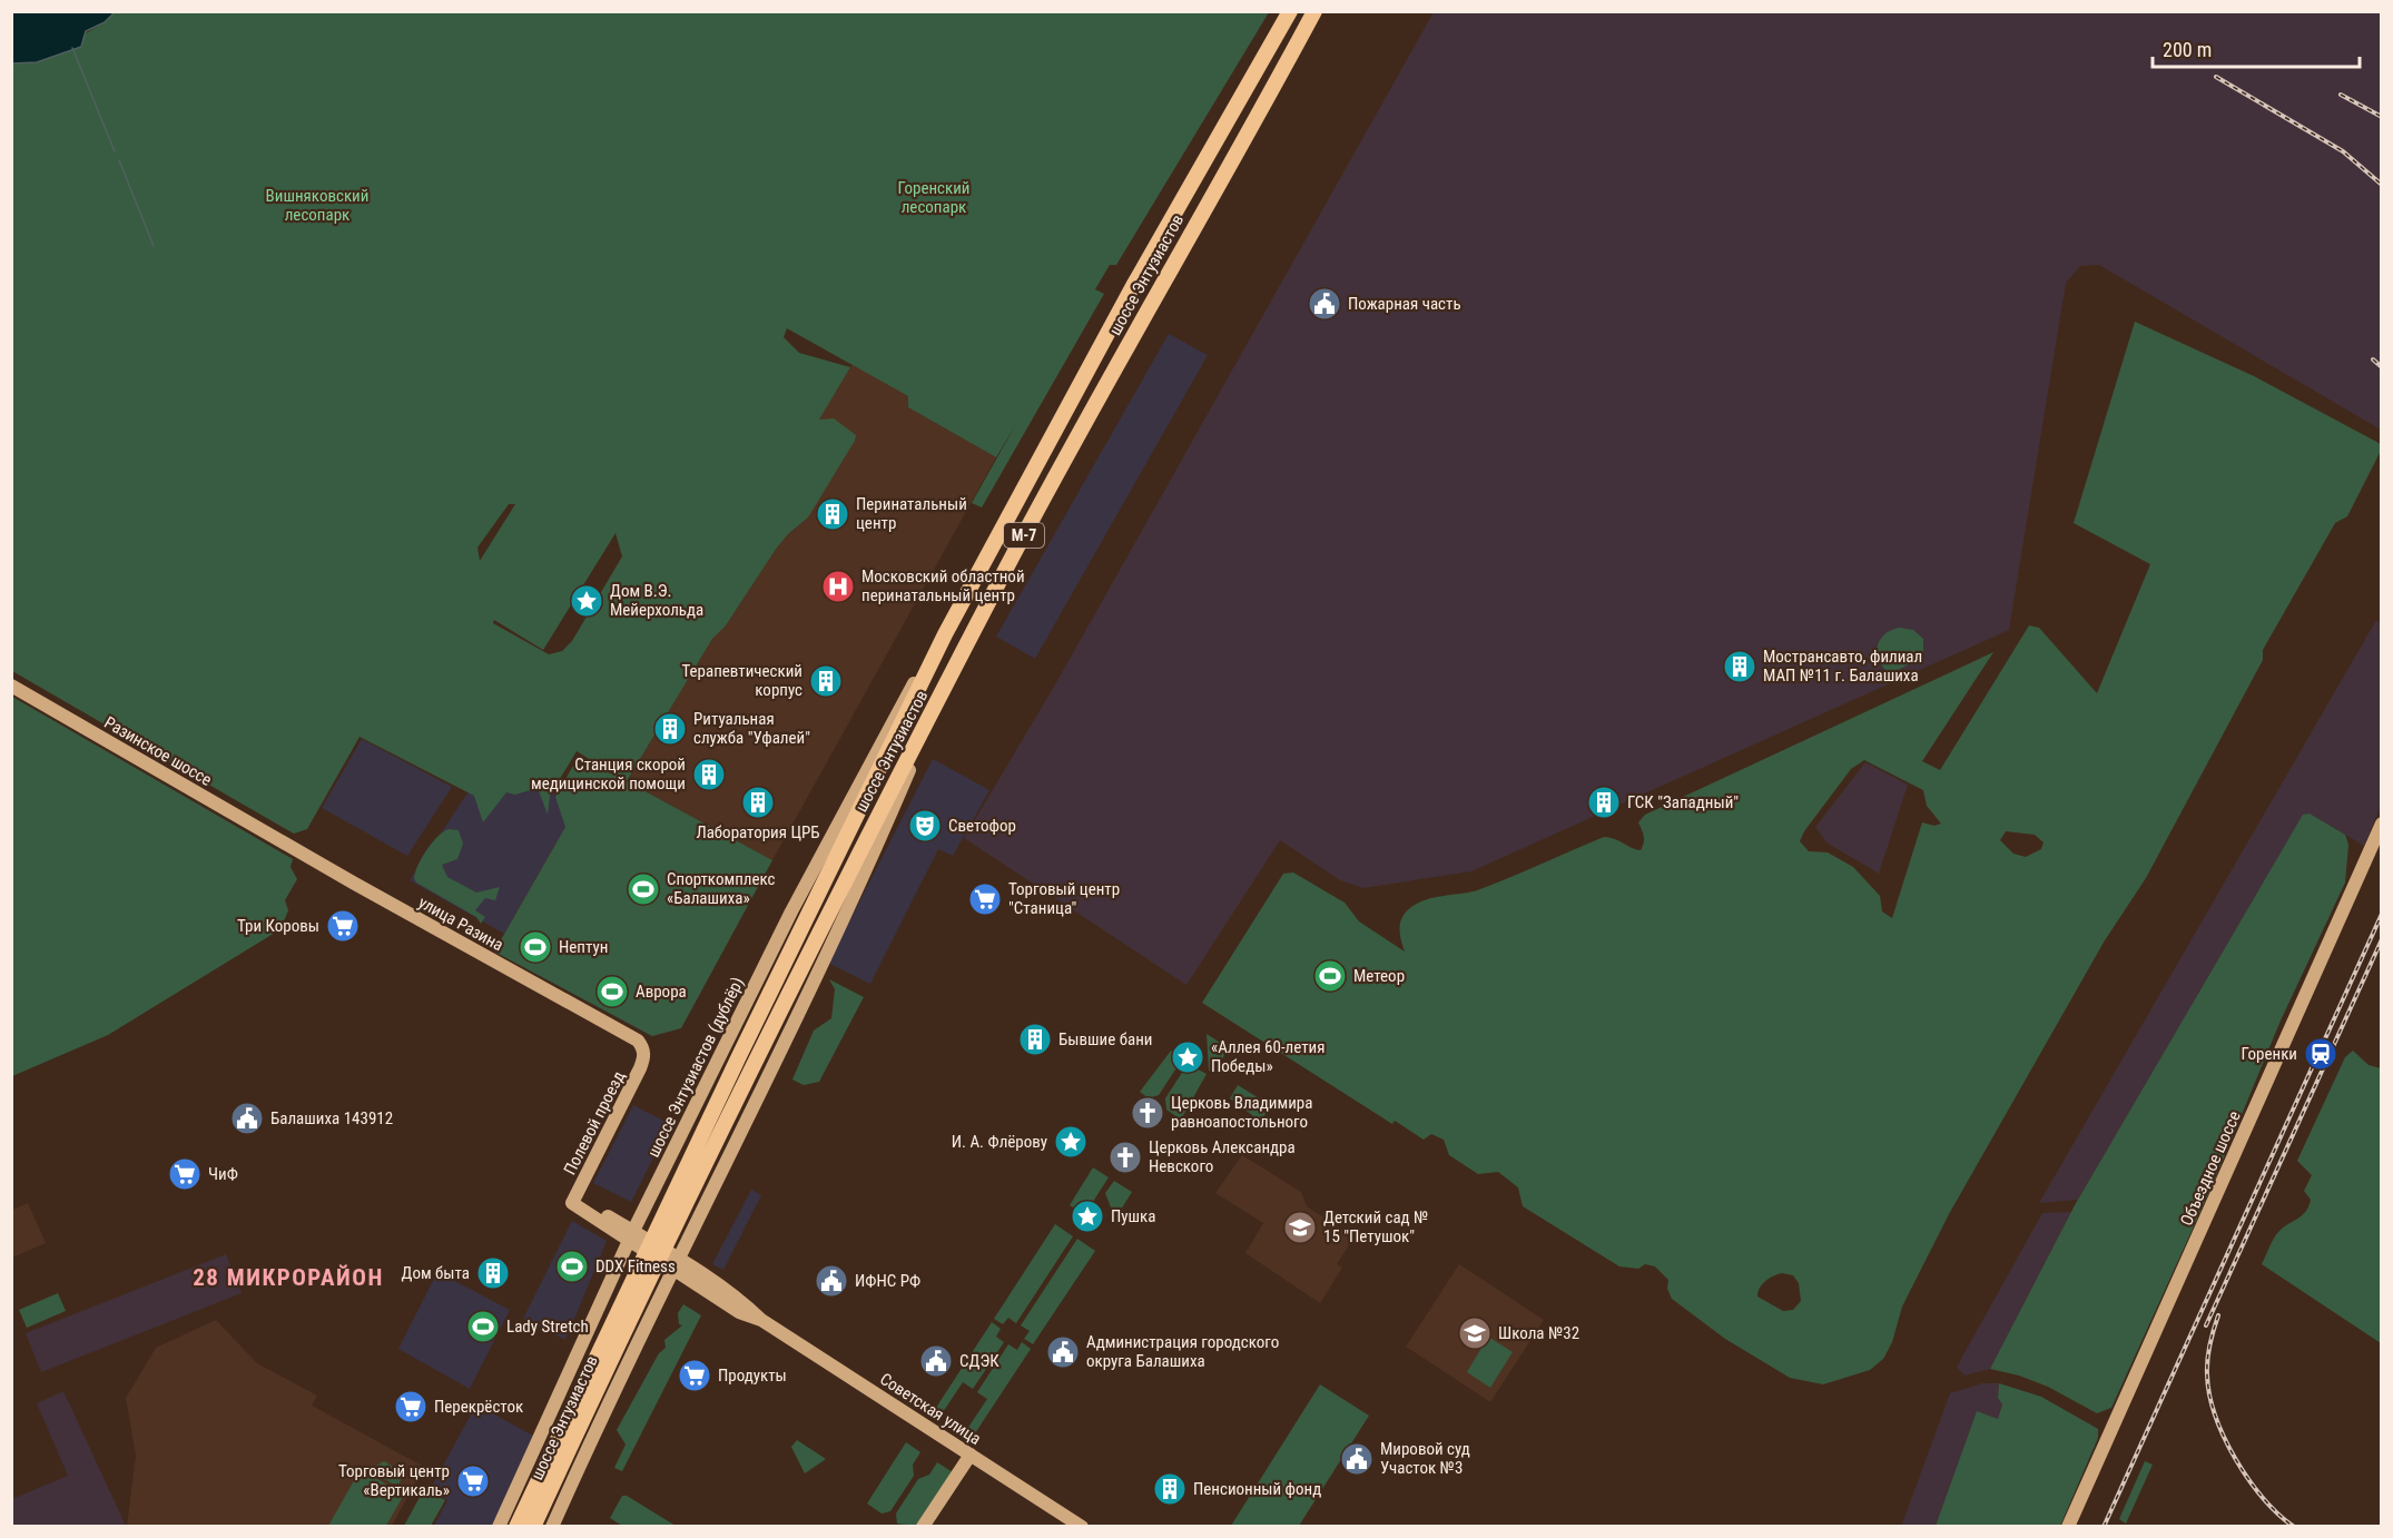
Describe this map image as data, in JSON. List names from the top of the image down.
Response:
{
  "streets": {
    "highway": ["шоссе Энтузиастов", "М-7"],
    "main road": [
      "Разинское шоссе",
      "улица Разина",
      "шоссе Энтузиастов (дублёр)",
      "Полевой проезд",
      "Объездное шоссе",
      "Советская улица"
    ]
  },
  "crossings": [
    ["шоссе Энтузиастов", "шоссе Энтузиастов (дублёр)"],
    ["Разинское шоссе", "улица Разина"],
    ["улица Разина", "Полевой проезд"],
    ["шоссе Энтузиастов (дублёр)", "Советская улица"],
    ["Полевой проезд", "Советская улица"]
  ],
  "districts": ["28 МИКРОРАЙОН"],
  "parks": ["Горенский лесопарк", "Вишняковский лесопарк"],
  "places": {
    "public building": [
      "Пожарная часть",
      "Балашиха 143912",
      "ИФНС РФ",
      "Администрация городского округа Балашиха",
      "СДЭК",
      "Мировой суд Участок №3"
    ],
    "building": [
      "Перинатальный центр",
      "Мострансавто, филиал МАП №11 г. Балашиха",
      "Терапевтический корпус",
      "Ритуальная служба \"Уфалей\"",
      "Станция скорой медицинской помощи",
      "Лаборатория ЦРБ",
      "ГСК \"Западный\"",
      "Бывшие бани",
      "Дом быта",
      "Пенсионный фонд"
    ],
    "hospital": ["Московский областной перинатальный центр"],
    "place": [
      "Дом В.Э. Мейерхольда",
      "«Аллея 60-летия Победы»",
      "И. А. Флёрову",
      "Пушка"
    ],
    "theatre": ["Светофор"],
    "sports": [
      "Спорткомплекс «Балашиха»",
      "Нептун",
      "Метеор",
      "Аврора",
      "DDX Fitness",
      "Lady Stretch"
    ],
    "supermarket": [
      "Торговый центр \"Станица\"",
      "Три Коровы",
      "ЧиФ",
      "Продукты",
      "Перекрёсток",
      "Торговый центр «Вертикаль»"
    ],
    "station": ["Горенки"],
    "church": ["Церковь Владимира равноапостольного", "Церковь Александра Невского"],
    "school or university": ["Детский сад № 15 \"Петушок\"", "Школа №32"]
  },
  "scale_bar": "200 m"
}
